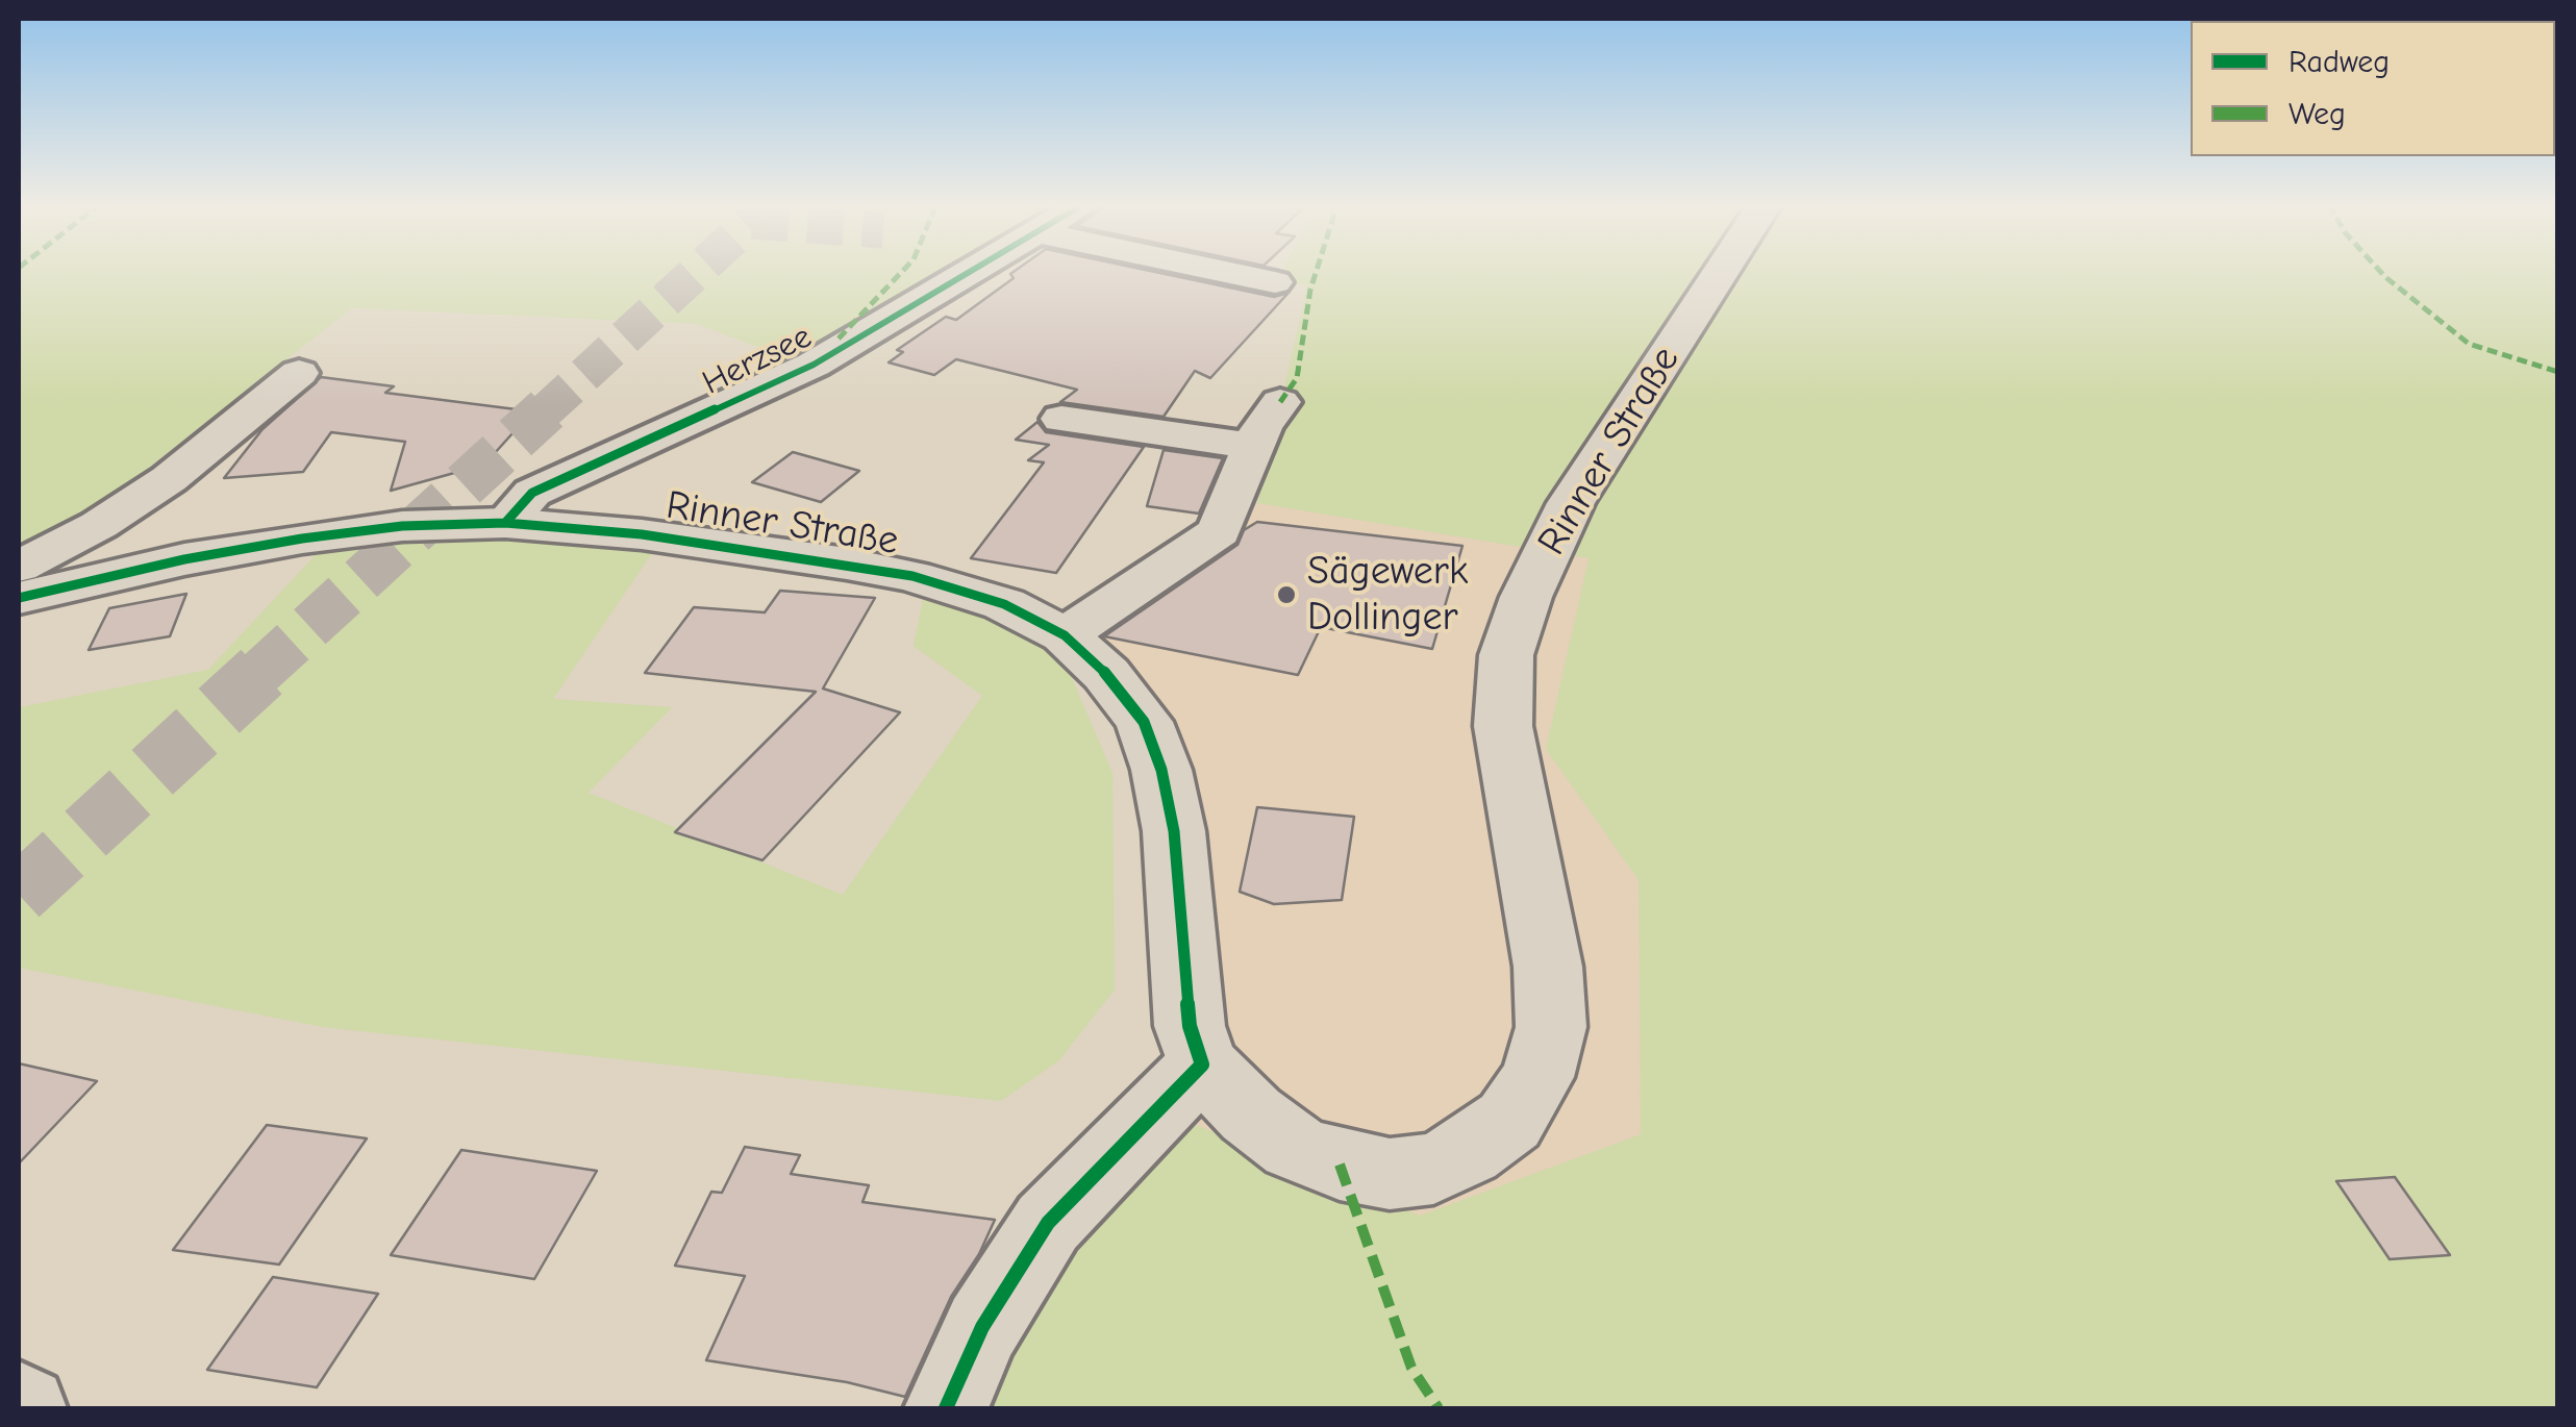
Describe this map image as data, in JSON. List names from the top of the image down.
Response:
{
  "streets": {
    "main road": ["Rinner Straße"],
    "street": ["Herzsee"]
  },
  "crossings": [
    ["Herzsee", "Rinner Straße"]
  ],
  "places": ["Sägewerk Dollinger"],
  "legend": ["Radweg", "Weg"]
}
